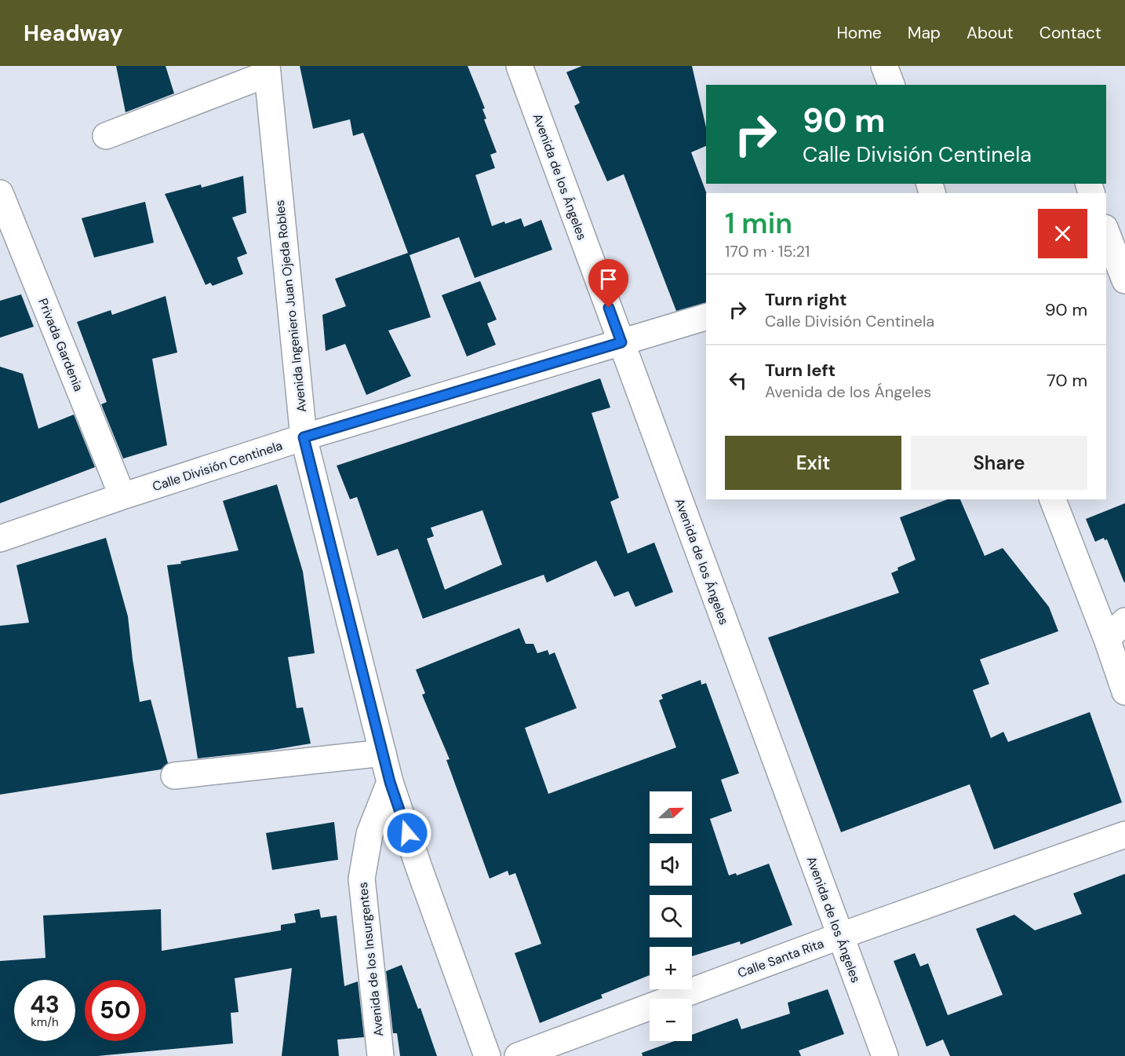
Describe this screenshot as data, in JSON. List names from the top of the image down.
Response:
{
  "streets": {
    "street": [
      "Avenida de los Ángeles",
      "Avenida Ingeniero Juan Ojeda Robles",
      "Privada Gardenia",
      "Calle División Centinela",
      "Calle Santa Rita",
      "Avenida de los Insurgentes"
    ]
  },
  "crossings": [
    ["Avenida de los Ángeles", "Calle División Centinela"],
    ["Avenida de los Ángeles", "Calle Santa Rita"],
    ["Avenida Ingeniero Juan Ojeda Robles", "Calle División Centinela"],
    ["Avenida Ingeniero Juan Ojeda Robles", "Avenida de los Insurgentes"],
    ["Privada Gardenia", "Calle División Centinela"]
  ],
  "north": "right",
  "page": {
    "header": "Headway",
    "nav": [
      "Home",
      "Map",
      "About",
      "Contact"
    ],
    "turn": ["90 m", "Calle División Centinela"],
    "heading": ["1 min", "170 m · 15:21"],
    "list": [
      {
        "name": "Turn right",
        "note": "Calle División Centinela",
        "value": "90 m"
      },
      {
        "name": "Turn left",
        "note": "Avenida de los Ángeles",
        "value": "70 m"
      }
    ],
    "buttons": ["Exit", "Share"],
    "map_buttons": ["+", "−"],
    "speed": "43 km/h",
    "limit": "50"
  }
}
